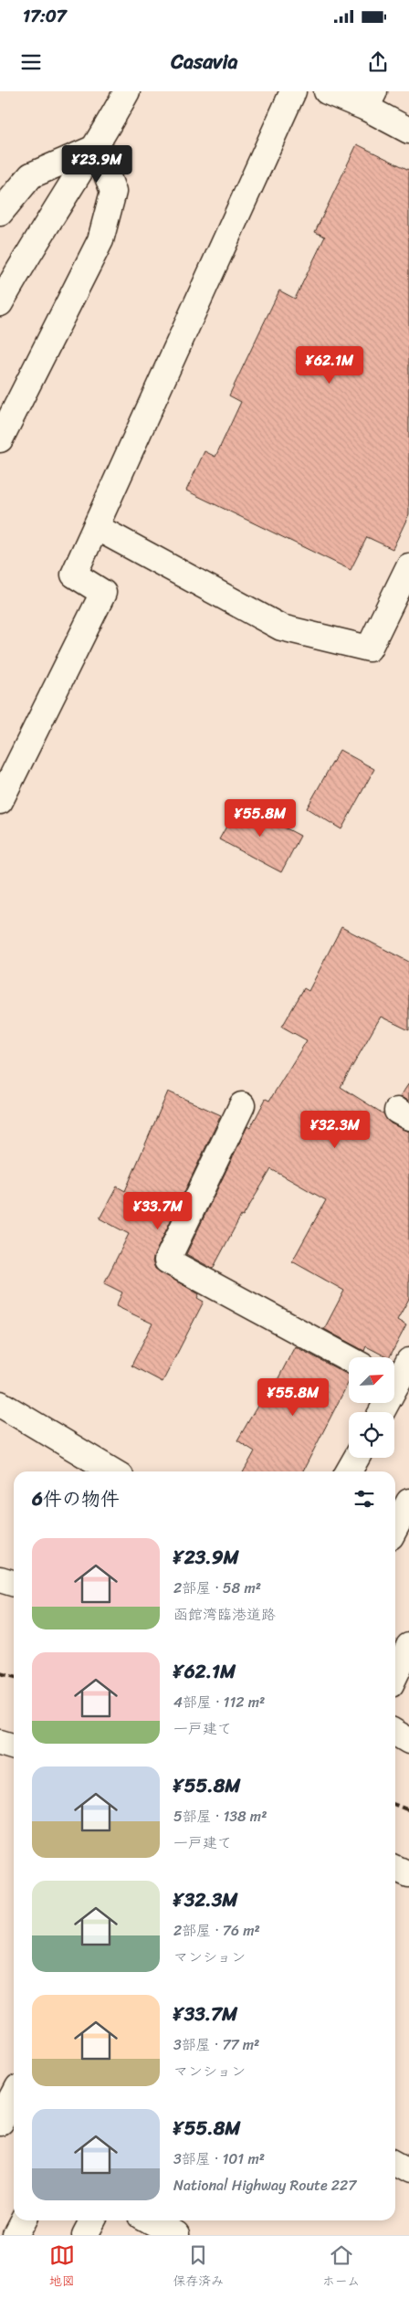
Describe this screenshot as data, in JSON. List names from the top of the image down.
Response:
{
  "north": "top right",
  "page": {
    "status": "17:07",
    "header": "Casavia",
    "price": [
      "¥23.9M",
      "¥62.1M",
      "¥55.8M",
      "¥32.3M",
      "¥33.7M",
      "¥55.8M"
    ],
    "heading": "6件の物件",
    "list": [
      {
        "name": "¥23.9M",
        "note": "2部屋 · 58 m² · 函館湾臨港道路"
      },
      {
        "name": "¥62.1M",
        "note": "4部屋 · 112 m² · 一戸建て"
      },
      {
        "name": "¥55.8M",
        "note": "5部屋 · 138 m² · 一戸建て"
      },
      {
        "name": "¥32.3M",
        "note": "2部屋 · 76 m² · マンション"
      },
      {
        "name": "¥33.7M",
        "note": "3部屋 · 77 m² · マンション"
      },
      {
        "name": "¥55.8M",
        "note": "3部屋 · 101 m² · National Highway Route 227"
      }
    ],
    "tabs": ["地図", "保存済み", "ホーム"]
  }
}
